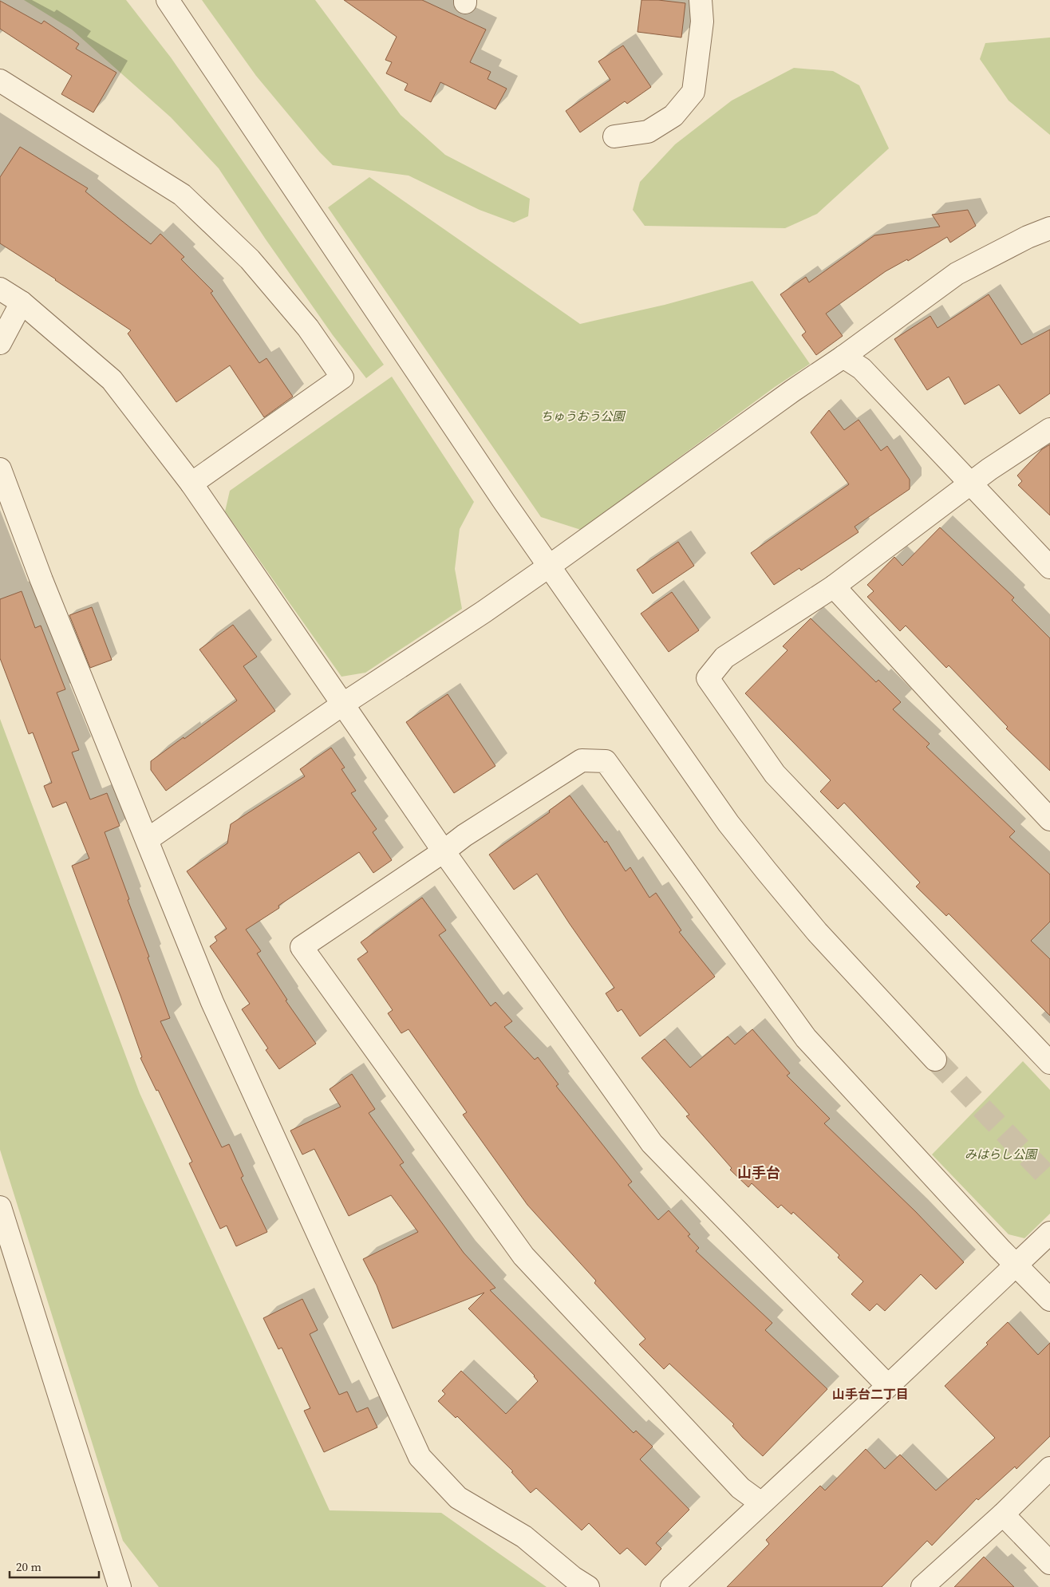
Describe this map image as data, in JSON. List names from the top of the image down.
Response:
{
  "districts": ["山手台", "山手台二丁目"],
  "parks": ["ちゅうおう公園", "みはらし公園"],
  "scale_bar": "20 m"
}
